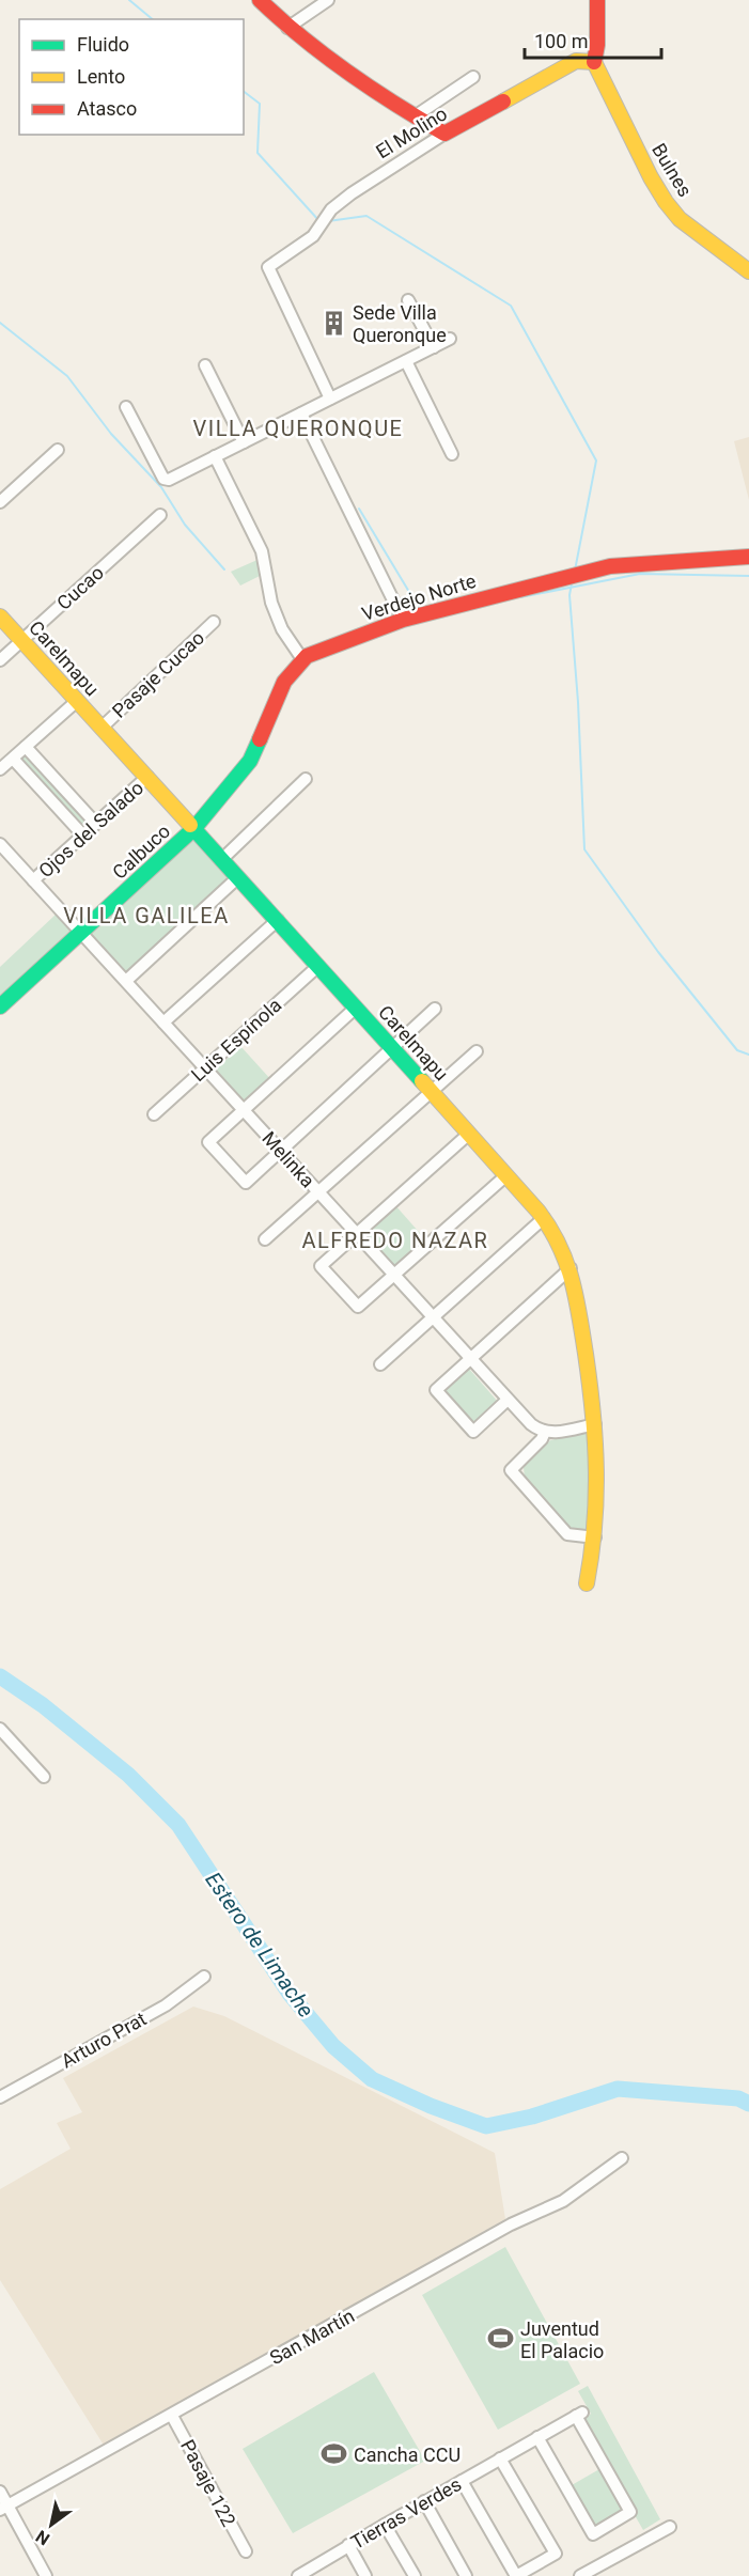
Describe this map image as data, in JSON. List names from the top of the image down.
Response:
{
  "streets": {
    "street": [
      "El Molino",
      "Bulnes",
      "Cucao",
      "Verdejo Norte",
      "Carelmapu",
      "Pasaje Cucao",
      "Ojos del Salado",
      "Calbuco",
      "Luis Espínola",
      "Melinka",
      "Arturo Prat",
      "San Martín",
      "Pasaje 122",
      "Tierras Verdes"
    ]
  },
  "crossings": [
    ["El Molino", "Bulnes"],
    ["Cucao", "Carelmapu"],
    ["Verdejo Norte", "Carelmapu"],
    ["Verdejo Norte", "Calbuco"],
    ["Carelmapu", "Pasaje Cucao"],
    ["Carelmapu", "Ojos del Salado"],
    ["Carelmapu", "Calbuco"],
    ["Carelmapu", "Luis Espínola"],
    ["Ojos del Salado", "Melinka"],
    ["Calbuco", "Melinka"],
    ["Luis Espínola", "Melinka"],
    ["San Martín", "Pasaje 122"]
  ],
  "districts": ["VILLA QUERONQUE", "VILLA GALILEA", "ALFREDO NAZAR"],
  "water": ["Estero de Limache"],
  "places": {
    "building": ["Sede Villa Queronque"],
    "sports": ["Juventud El Palacio", "Cancha CCU"]
  },
  "legend": ["Fluido", "Lento", "Atasco"],
  "scale_bar": "100 m",
  "north": "bottom left"
}
